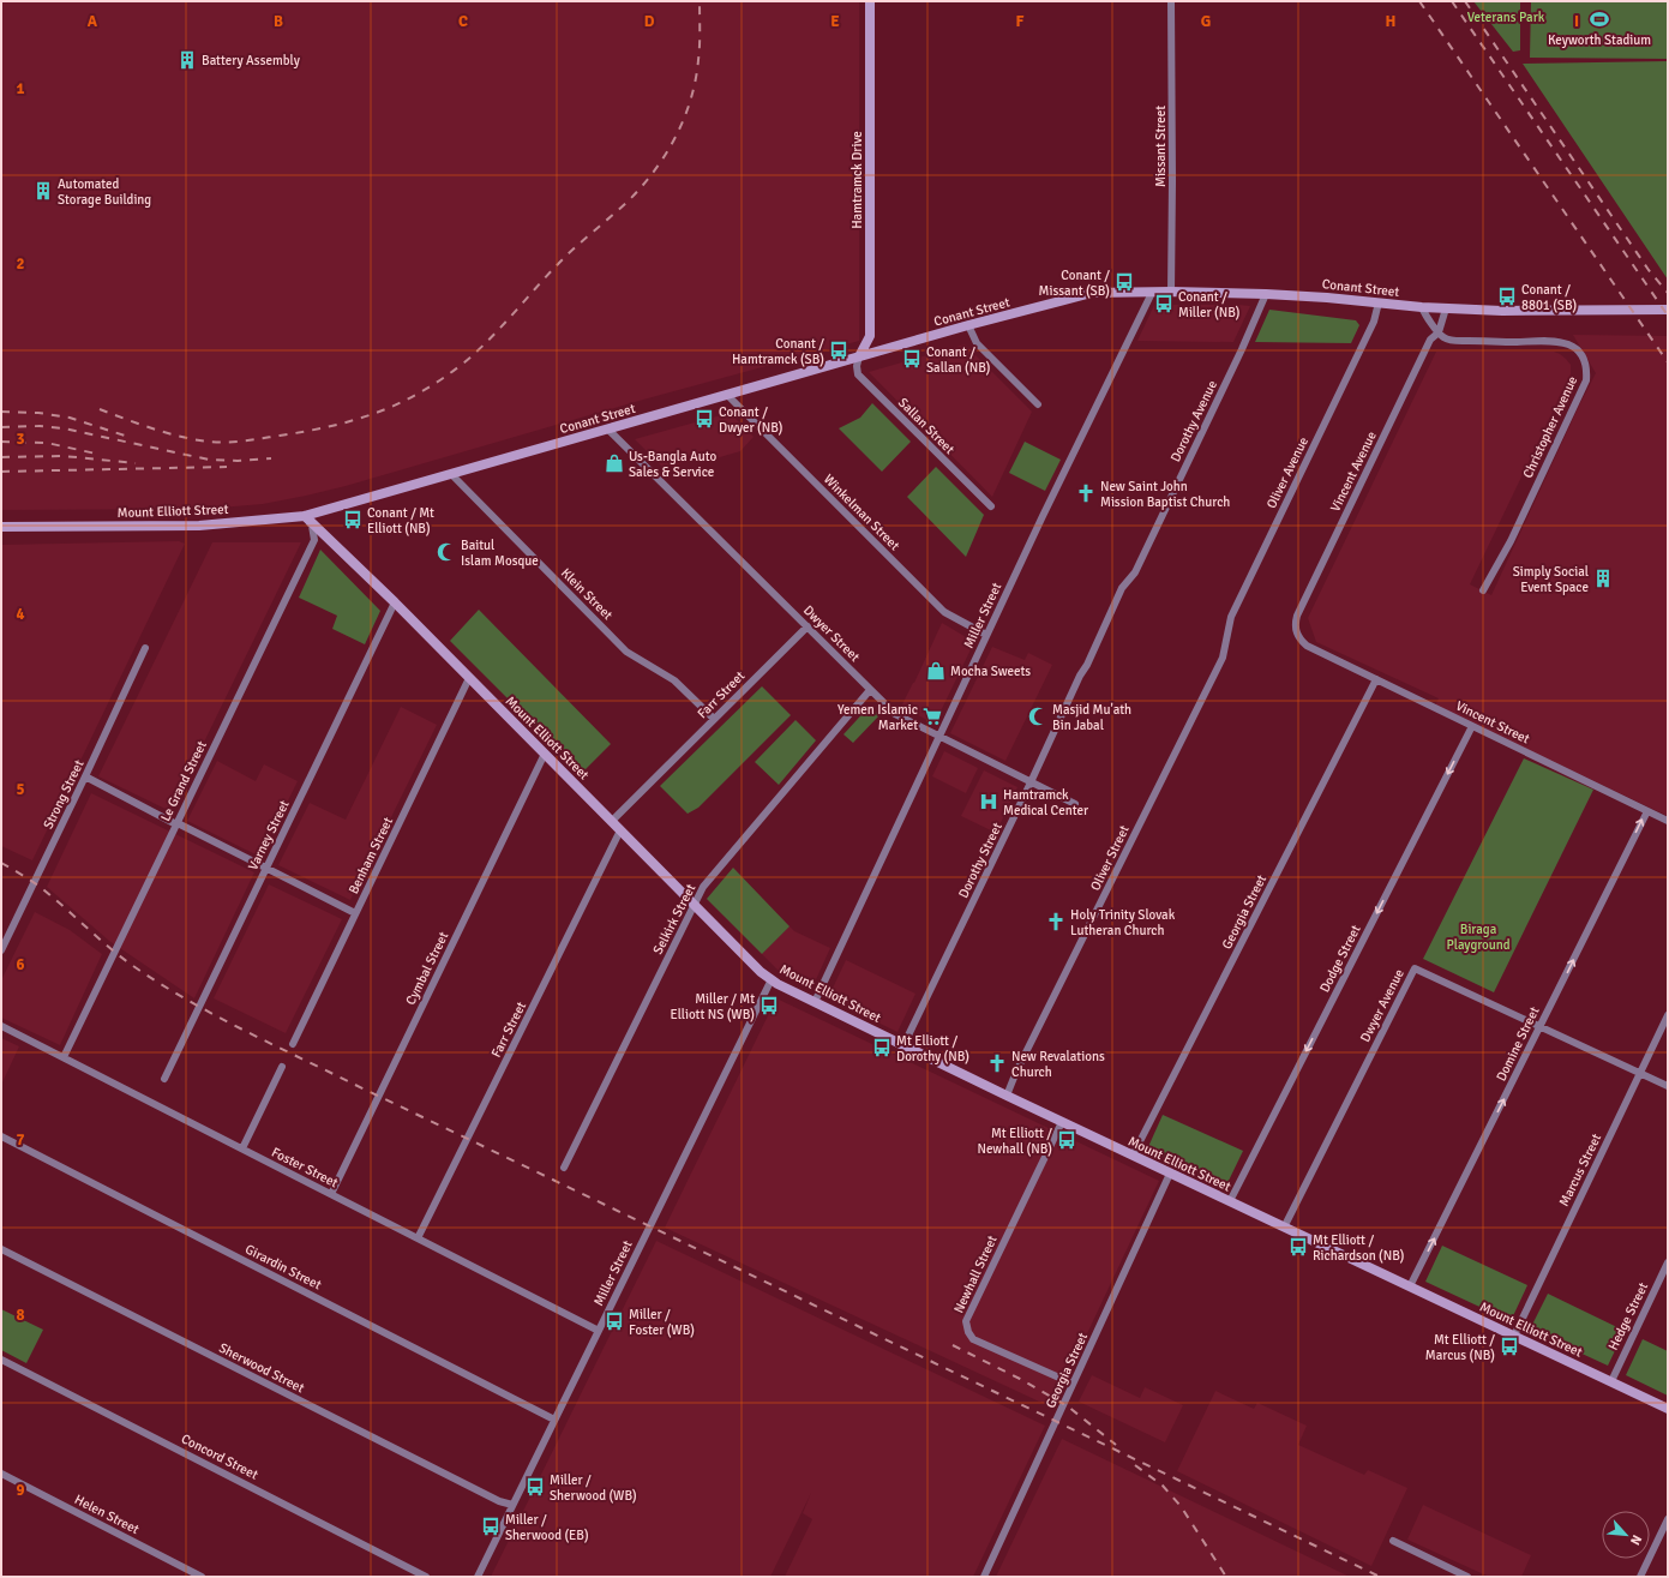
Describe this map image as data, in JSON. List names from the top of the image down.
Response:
{
  "streets": {
    "main road": ["Hamtramck Drive", "Conant Street", "Mount Elliott Street"],
    "street": [
      "Missant Street",
      "Dorothy Avenue",
      "Sallan Street",
      "Christopher Avenue",
      "Vincent Avenue",
      "Oliver Avenue",
      "Winkelman Street",
      "Klein Street",
      "Miller Street",
      "Dwyer Street",
      "Farr Street",
      "Vincent Street",
      "Le Grand Street",
      "Strong Street",
      "Varney Street",
      "Benham Street",
      "Oliver Street",
      "Dorothy Street",
      "Georgia Street",
      "Selkirk Street",
      "Dodge Street",
      "Cymbal Street",
      "Dwyer Avenue",
      "Domine Street",
      "Foster Street",
      "Marcus Street",
      "Girardin Street",
      "Newhall Street",
      "Hedge Street",
      "Sherwood Street",
      "Concord Street",
      "Helen Street"
    ]
  },
  "crossings": [
    ["Missant Street", "Conant Street"],
    ["Hamtramck Drive", "Conant Street"],
    ["Hamtramck Drive", "Sallan Street"],
    ["Conant Street", "Dorothy Avenue"],
    ["Conant Street", "Sallan Street"],
    ["Conant Street", "Vincent Avenue"],
    ["Conant Street", "Oliver Avenue"],
    ["Conant Street", "Mount Elliott Street"],
    ["Conant Street", "Winkelman Street"],
    ["Conant Street", "Klein Street"],
    ["Conant Street", "Miller Street"],
    ["Conant Street", "Dwyer Street"],
    ["Conant Street", "Le Grand Street"],
    ["Dorothy Avenue", "Dorothy Street"],
    ["Christopher Avenue", "Vincent Avenue"],
    ["Vincent Avenue", "Vincent Street"],
    ["Oliver Avenue", "Oliver Street"],
    ["Mount Elliott Street", "Miller Street"],
    ["Mount Elliott Street", "Farr Street"],
    ["Mount Elliott Street", "Le Grand Street"],
    ["Mount Elliott Street", "Varney Street"],
    ["Mount Elliott Street", "Benham Street"],
    ["Mount Elliott Street", "Oliver Street"],
    ["Mount Elliott Street", "Dorothy Street"],
    ["Mount Elliott Street", "Georgia Street"],
    ["Mount Elliott Street", "Selkirk Street"],
    ["Mount Elliott Street", "Dodge Street"],
    ["Mount Elliott Street", "Cymbal Street"],
    ["Mount Elliott Street", "Dwyer Avenue"],
    ["Mount Elliott Street", "Domine Street"],
    ["Mount Elliott Street", "Marcus Street"],
    ["Mount Elliott Street", "Newhall Street"],
    ["Mount Elliott Street", "Hedge Street"],
    ["Winkelman Street", "Miller Street"],
    ["Klein Street", "Farr Street"],
    ["Miller Street", "Dwyer Street"],
    ["Miller Street", "Foster Street"],
    ["Miller Street", "Girardin Street"],
    ["Miller Street", "Sherwood Street"],
    ["Dwyer Street", "Farr Street"],
    ["Dwyer Street", "Dorothy Street"],
    ["Dwyer Street", "Selkirk Street"],
    ["Farr Street", "Foster Street"],
    ["Vincent Street", "Georgia Street"],
    ["Vincent Street", "Dodge Street"],
    ["Vincent Street", "Domine Street"],
    ["Le Grand Street", "Foster Street"],
    ["Georgia Street", "Newhall Street"],
    ["Cymbal Street", "Foster Street"],
    ["Dwyer Avenue", "Domine Street"],
    ["Dwyer Avenue", "Marcus Street"]
  ],
  "one_way": ["Dodge Street", "Domine Street"],
  "parks": ["Veterans Park", "Biraga Playground"],
  "places": {
    "sports": ["Keyworth Stadium"],
    "building": ["Battery Assembly", "Automated Storage Building", "Simply Social Event Space"],
    "bus stop": [
      "Conant / Missant (SB)",
      "Conant / 8801 (SB)",
      "Conant / Miller (NB)",
      "Conant / Hamtramck (SB)",
      "Conant / Sallan (NB)",
      "Conant / Dwyer (NB)",
      "Conant / Mt Elliott (NB)",
      "Miller / Mt Elliott NS (WB)",
      "Mt Elliott / Dorothy (NB)",
      "Mt Elliott / Newhall (NB)",
      "Mt Elliott / Richardson (NB)",
      "Miller / Foster (WB)",
      "Mt Elliott / Marcus (NB)",
      "Miller / Sherwood (WB)",
      "Miller / Sherwood (EB)"
    ],
    "shop": ["Us-Bangla Auto Sales & Service", "Mocha Sweets"],
    "church": ["New Saint John Mission Baptist Church", "Holy Trinity Slovak Lutheran Church", "New Revalations Church"],
    "mosque": ["Baitul Islam Mosque", "Masjid Mu'ath Bin Jabal"],
    "supermarket": ["Yemen Islamic Market"],
    "hospital": ["Hamtramck Medical Center"]
  },
  "north": "bottom right",
  "grid": {
    "columns": [
      "A",
      "B",
      "C",
      "D",
      "E",
      "F",
      "G",
      "H",
      "I"
    ],
    "rows": [
      "1",
      "2",
      "3",
      "4",
      "5",
      "6",
      "7",
      "8",
      "9"
    ]
  }
}
